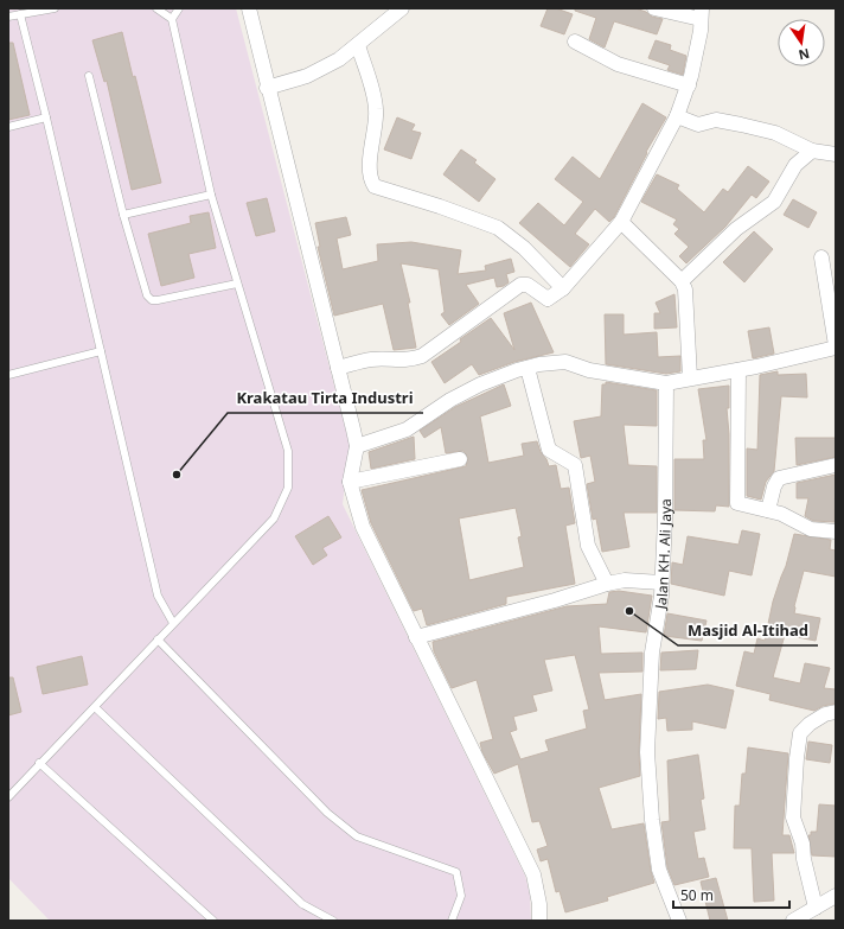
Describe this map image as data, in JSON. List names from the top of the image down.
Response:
{
  "streets": {
    "street": ["Jalan KH. Ali Jaya"]
  },
  "places": ["Krakatau Tirta Industri", "Masjid Al-Itihad"],
  "scale_bar": "50 m",
  "north": "bottom"
}
